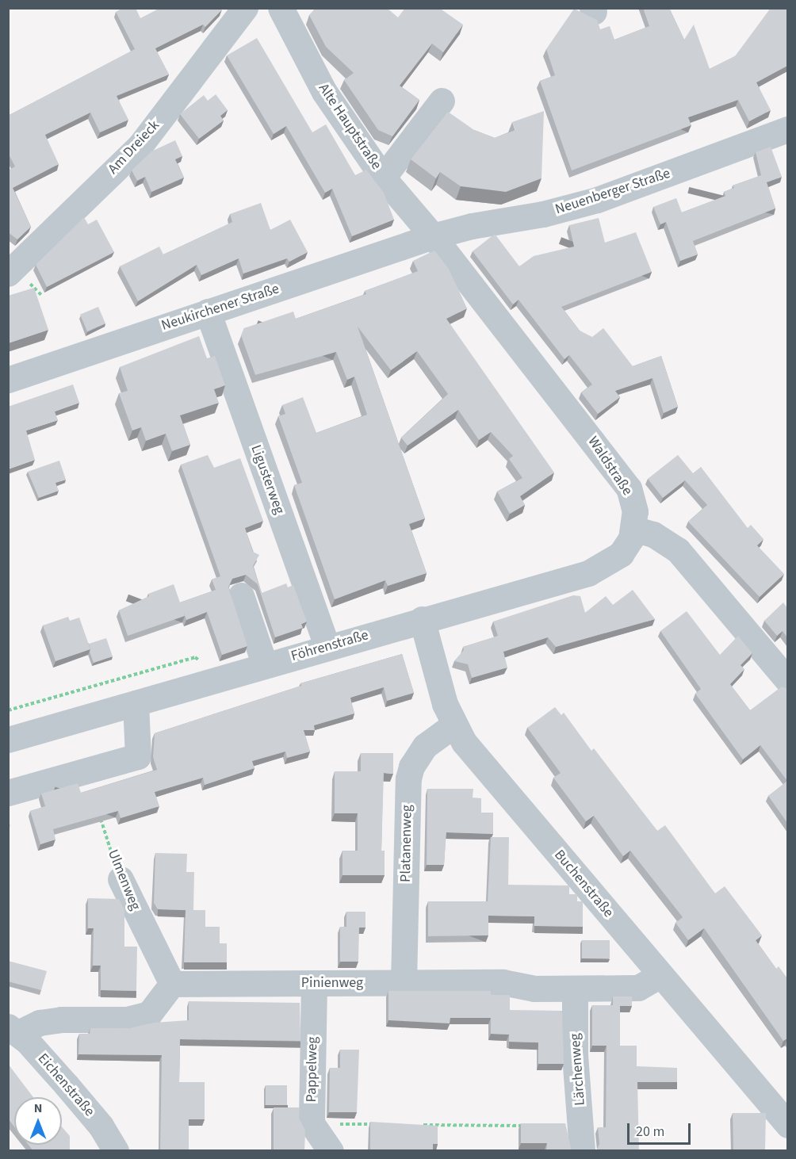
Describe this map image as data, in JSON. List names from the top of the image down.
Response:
{
  "streets": {
    "street": [
      "Alte Hauptstraße",
      "Am Dreieck",
      "Neuenberger Straße",
      "Neukirchener Straße",
      "Waldstraße",
      "Ligusterweg",
      "Föhrenstraße",
      "Platanenweg",
      "Ulmenweg",
      "Buchenstraße",
      "Pinienweg",
      "Pappelweg",
      "Lärchenweg",
      "Eichenstraße"
    ]
  },
  "crossings": [
    ["Alte Hauptstraße", "Neuenberger Straße"],
    ["Alte Hauptstraße", "Neukirchener Straße"],
    ["Alte Hauptstraße", "Waldstraße"],
    ["Neuenberger Straße", "Neukirchener Straße"],
    ["Neuenberger Straße", "Waldstraße"],
    ["Neukirchener Straße", "Waldstraße"],
    ["Neukirchener Straße", "Ligusterweg"],
    ["Waldstraße", "Föhrenstraße"],
    ["Ligusterweg", "Föhrenstraße"],
    ["Föhrenstraße", "Buchenstraße"],
    ["Platanenweg", "Buchenstraße"],
    ["Platanenweg", "Pinienweg"],
    ["Ulmenweg", "Pinienweg"],
    ["Buchenstraße", "Pinienweg"],
    ["Pinienweg", "Pappelweg"],
    ["Pinienweg", "Lärchenweg"]
  ],
  "scale_bar": "20 m",
  "north": "top"
}
